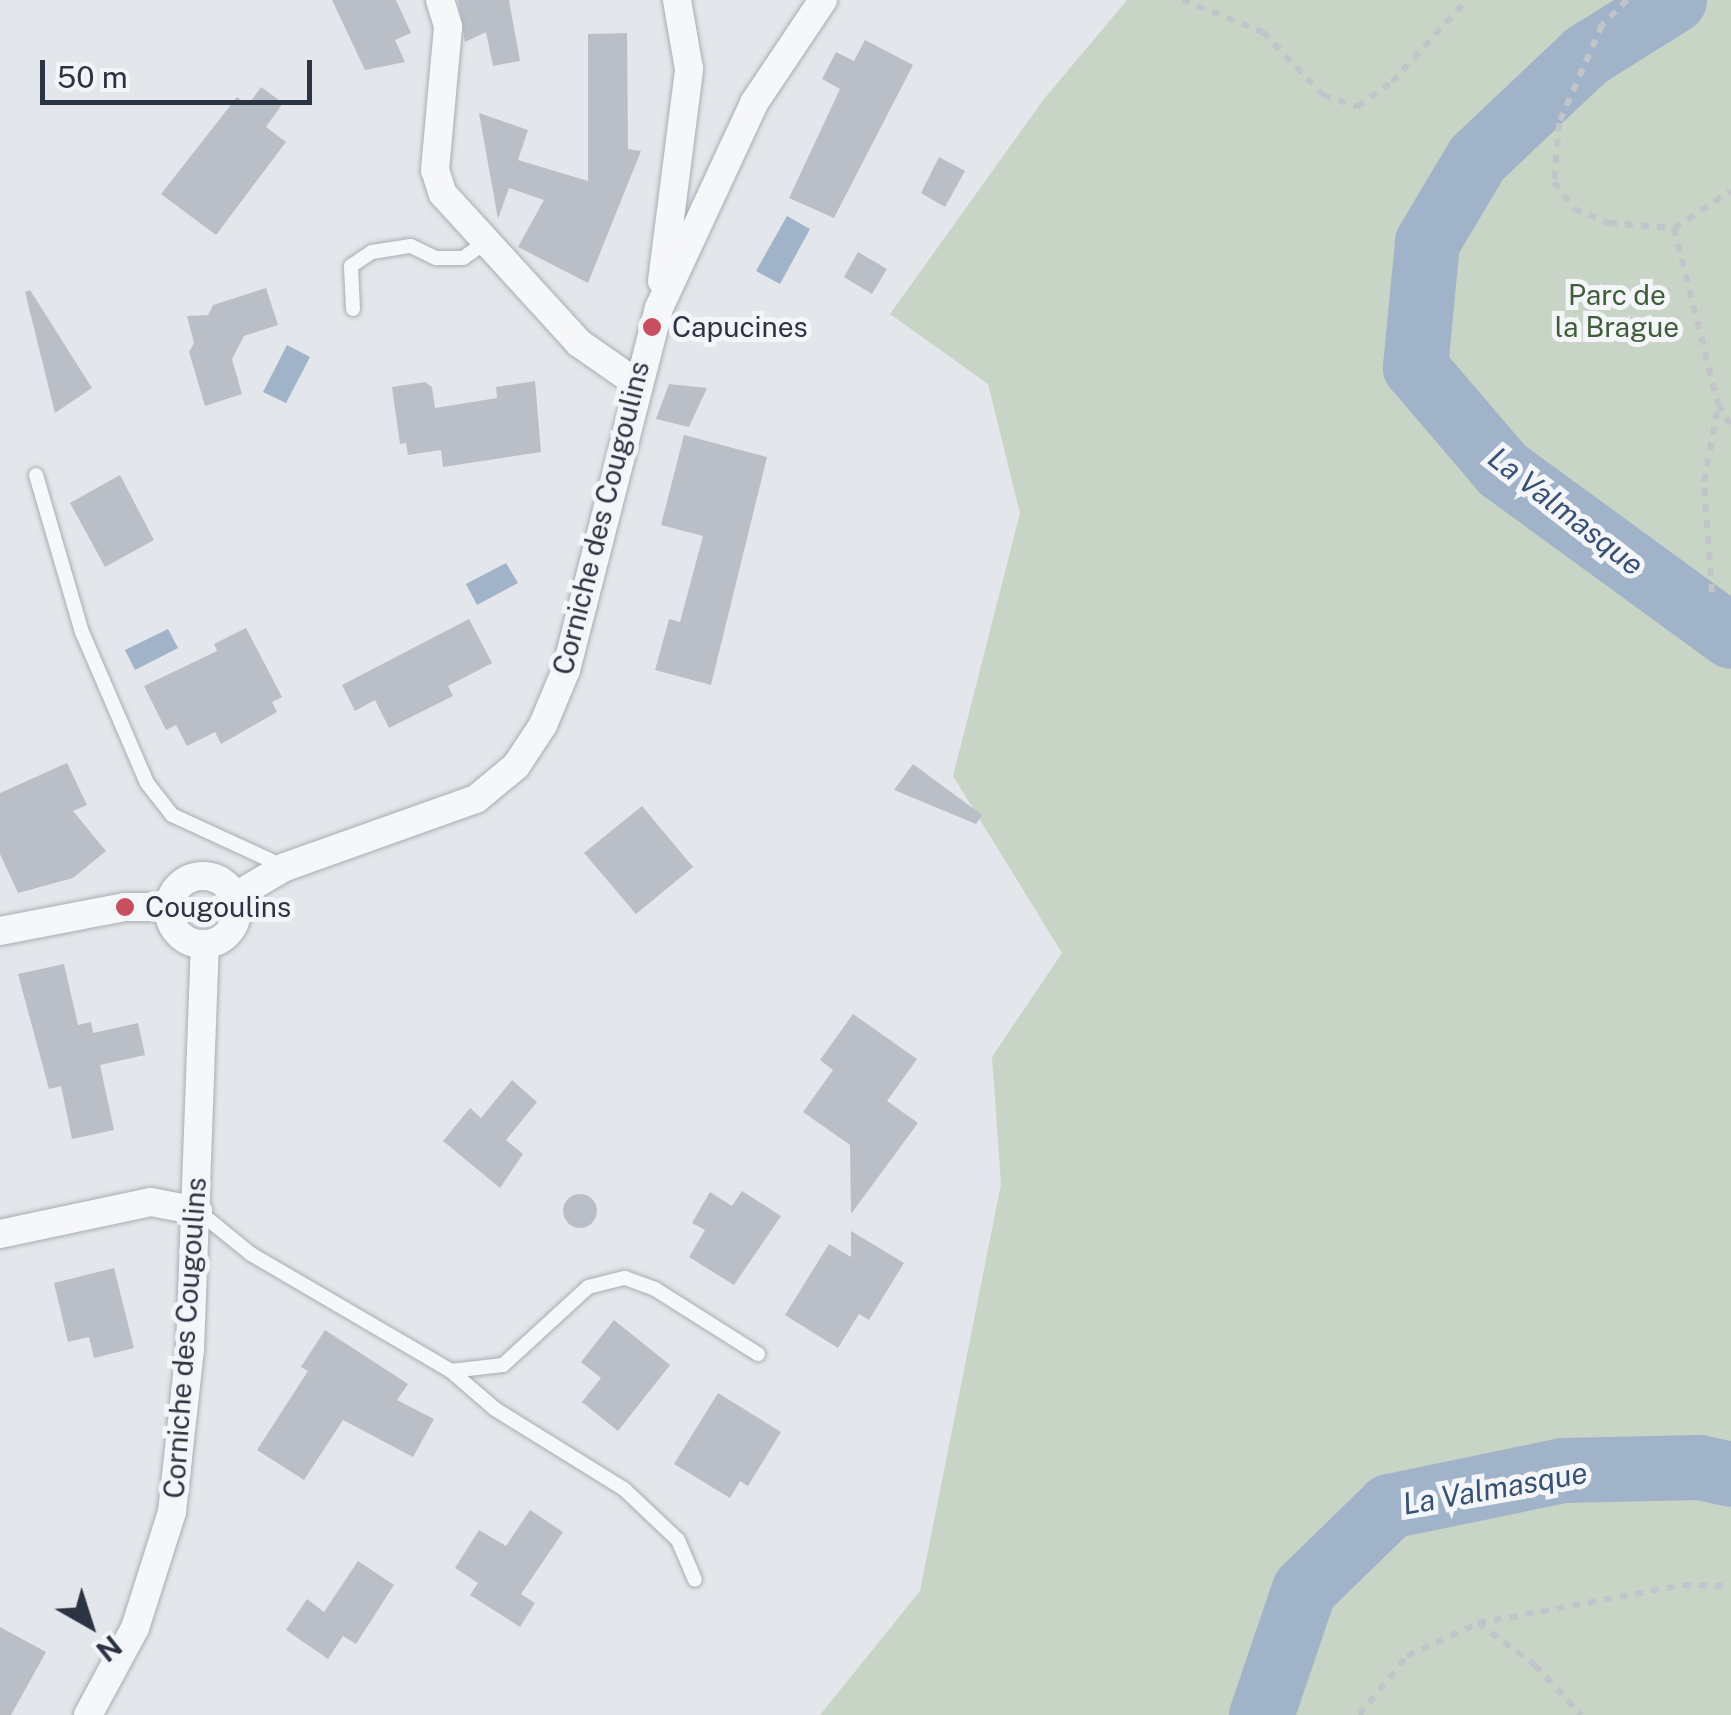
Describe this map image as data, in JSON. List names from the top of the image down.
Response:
{
  "streets": {
    "street": ["Corniche des Cougoulins"]
  },
  "water": ["La Valmasque"],
  "parks": ["Parc de la Brague"],
  "places": ["Capucines", "Cougoulins"],
  "scale_bar": "50 m",
  "north": "bottom right"
}
